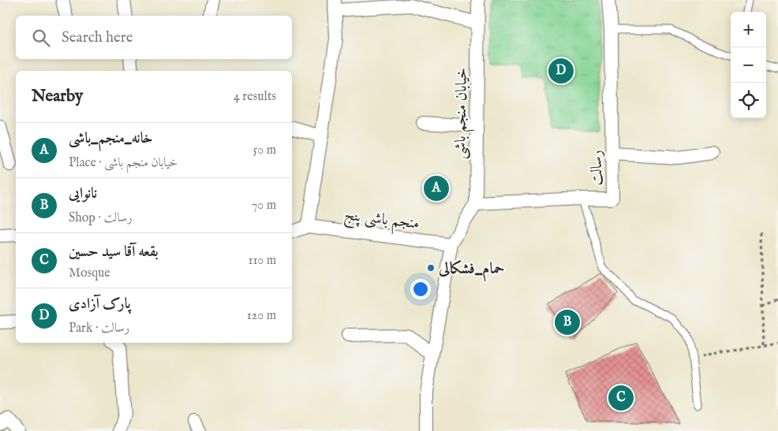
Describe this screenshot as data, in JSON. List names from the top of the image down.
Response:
{
  "streets": {
    "street": ["خیابان منجم باشی", "رسالت", "منجم باشی پنج"]
  },
  "crossings": [
    ["خیابان منجم باشی", "رسالت"]
  ],
  "places": ["حمام_فشکالی"],
  "page": {
    "map_buttons": ["+", "−"],
    "search": "Search here",
    "pins": [
      "D",
      "A",
      "B",
      "C"
    ],
    "heading": ["Nearby", "4 results"],
    "list": [
      {
        "mark": "A",
        "name": "خانه_منجم_باشی",
        "note": "Place · خیابان منجم باشی",
        "value": "50 m"
      },
      {
        "mark": "B",
        "name": "نانوایی",
        "note": "Shop · رسالت",
        "value": "70 m"
      },
      {
        "mark": "C",
        "name": "بقعه آقا سید حسین",
        "note": "Mosque",
        "value": "110 m"
      },
      {
        "mark": "D",
        "name": "پارک آزادی",
        "note": "Park · رسالت",
        "value": "120 m"
      }
    ]
  }
}
